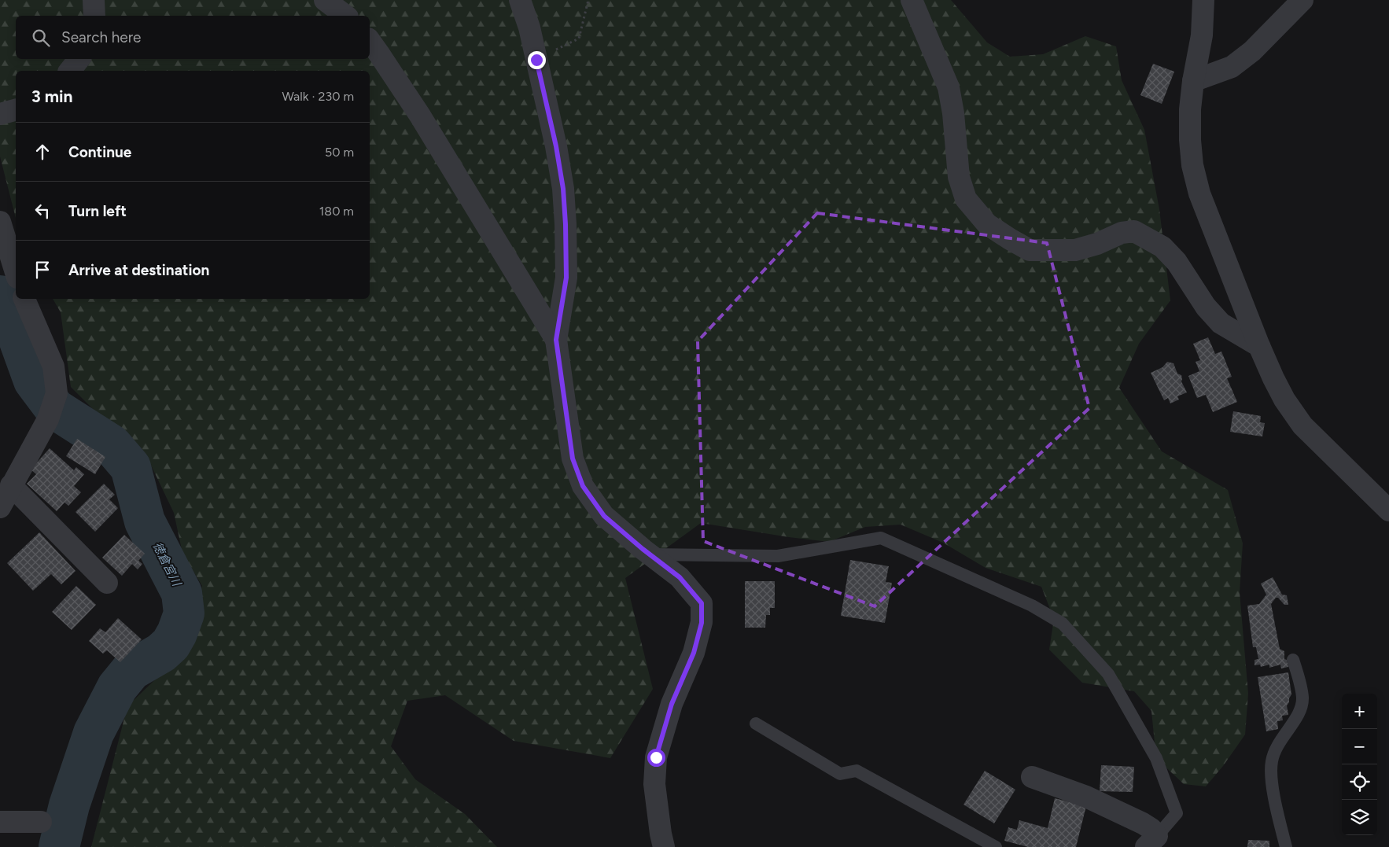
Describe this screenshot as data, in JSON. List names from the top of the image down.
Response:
{
  "water": ["徳倉宮川"],
  "page": {
    "search": "Search here",
    "heading": ["3 min", "Walk · 230 m"],
    "list": [
      ["Continue", "50 m"],
      ["Turn left", "180 m"],
      "Arrive at destination"
    ],
    "map_buttons": ["+", "−"]
  }
}
